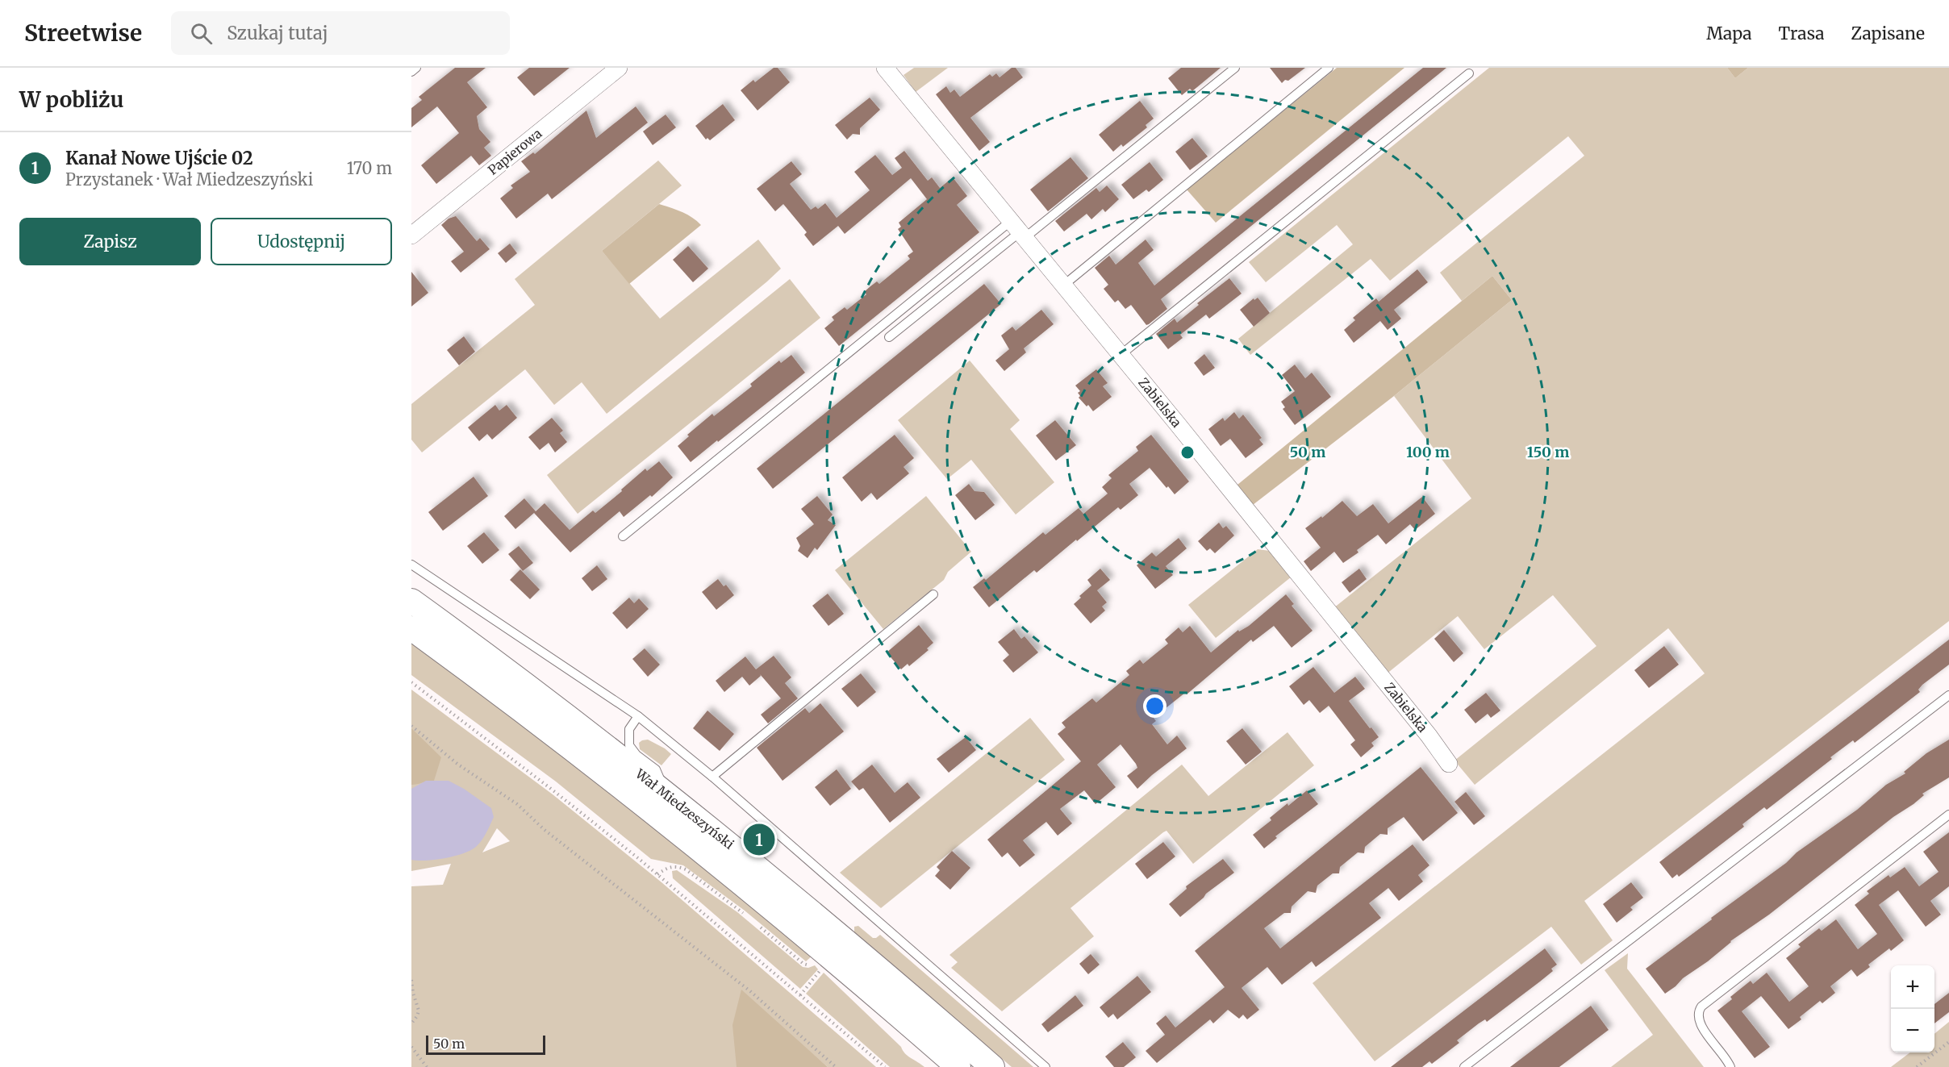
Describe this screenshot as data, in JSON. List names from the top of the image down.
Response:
{
  "streets": {
    "main road": ["Wał Miedzeszyński"],
    "street": ["Papierowa", "Zabielska"]
  },
  "scale_bar": "50 m",
  "page": {
    "header": "Streetwise",
    "search": "Szukaj tutaj",
    "nav": ["Mapa", "Trasa", "Zapisane"],
    "heading": "W pobliżu",
    "list": [
      {
        "mark": "1",
        "name": "Kanał Nowe Ujście 02",
        "note": "Przystanek · Wał Miedzeszyński",
        "value": "170 m"
      }
    ],
    "buttons": ["Zapisz", "Udostępnij"],
    "pins": "1",
    "map_buttons": ["+", "−"],
    "scale": "50 m"
  },
  "rings": ["50 m", "100 m", "150 m"]
}
